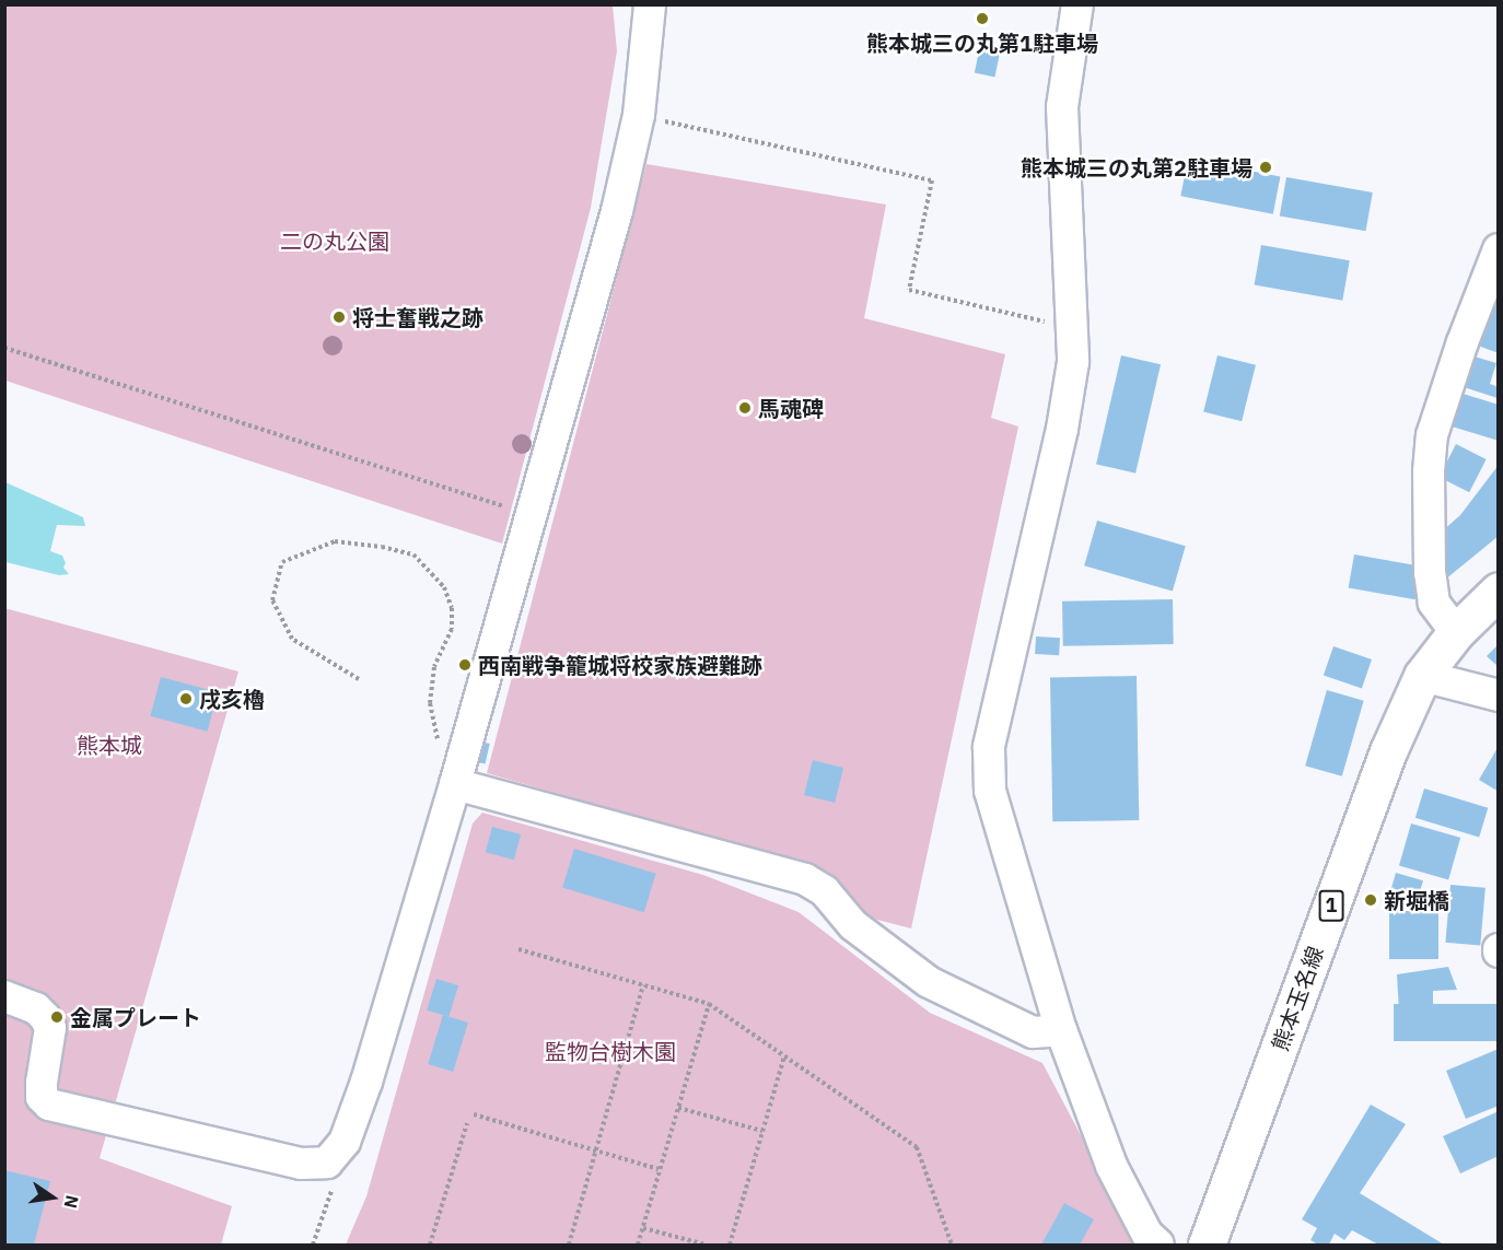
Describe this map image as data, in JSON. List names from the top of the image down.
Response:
{
  "streets": {
    "main road": ["1", "熊本玉名線"]
  },
  "parks": ["二の丸公園", "熊本城", "監物台樹木園"],
  "places": [
    "熊本城三の丸第1駐車場",
    "熊本城三の丸第2駐車場",
    "将士奮戦之跡",
    "馬魂碑",
    "西南戦争籠城将校家族避難跡",
    "戌亥櫓",
    "新堀橋",
    "金属プレート"
  ],
  "north": "right"
}
